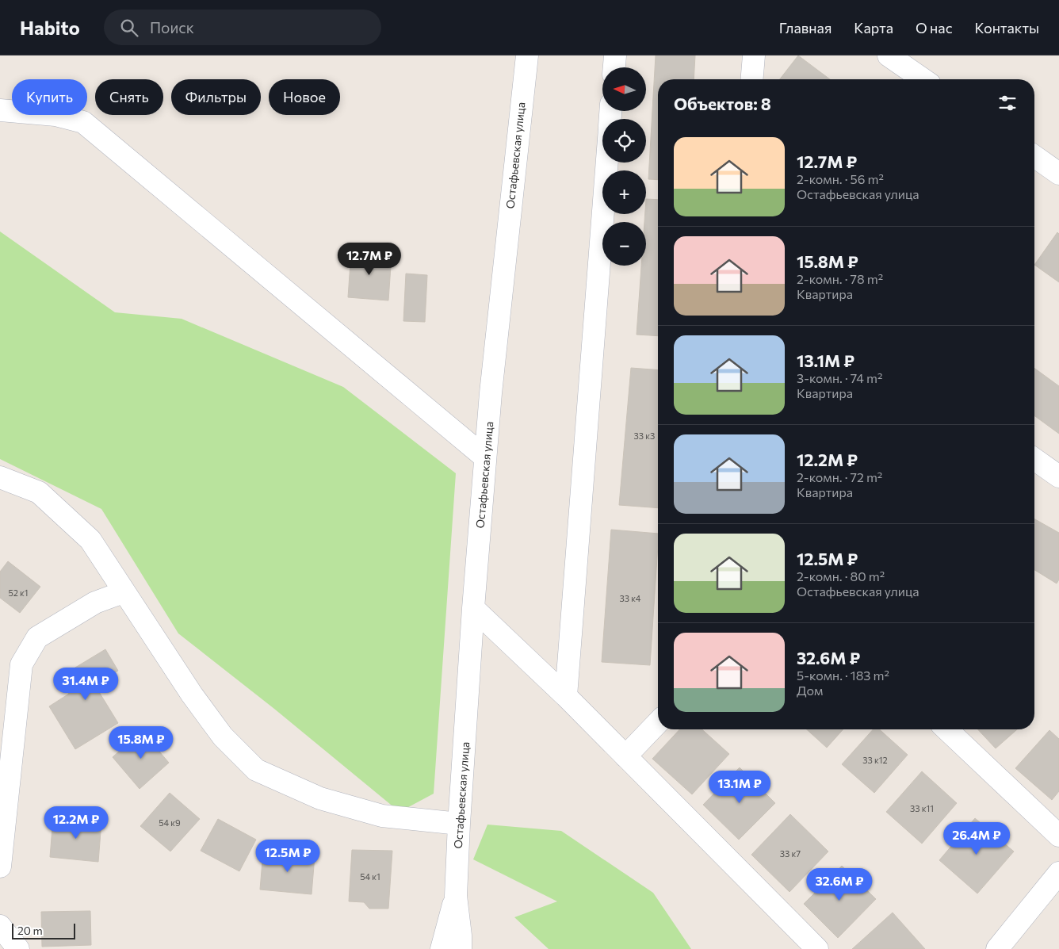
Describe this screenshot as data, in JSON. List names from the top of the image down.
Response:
{
  "streets": {
    "street": ["Остафьевская улица"]
  },
  "house_numbers": [
    "33 к3",
    "52 к1",
    "33 к4",
    "33 к12",
    "33 к11",
    "54 к9",
    "33 к7",
    "54 к1"
  ],
  "scale_bar": "20 m",
  "north": "left",
  "page": {
    "header": "Habito",
    "search": "Поиск",
    "nav": [
      "Главная",
      "Карта",
      "О нас",
      "Контакты"
    ],
    "map_buttons": ["+", "−"],
    "chip": [
      "Купить",
      "Снять",
      "Фильтры",
      "Новое"
    ],
    "heading": "Объектов: 8",
    "list": [
      {
        "name": "12.7M ₽",
        "note": "2-комн. · 56 m² · Остафьевская улица"
      },
      {
        "name": "15.8M ₽",
        "note": "2-комн. · 78 m² · Квартира"
      },
      {
        "name": "13.1M ₽",
        "note": "3-комн. · 74 m² · Квартира"
      },
      {
        "name": "12.2M ₽",
        "note": "2-комн. · 72 m² · Квартира"
      },
      {
        "name": "12.5M ₽",
        "note": "2-комн. · 80 m² · Остафьевская улица"
      },
      {
        "name": "32.6M ₽",
        "note": "5-комн. · 183 m² · Дом"
      }
    ],
    "price": [
      "12.7M ₽",
      "31.4M ₽",
      "15.8M ₽",
      "13.1M ₽",
      "12.2M ₽",
      "26.4M ₽",
      "12.5M ₽",
      "32.6M ₽"
    ],
    "scale": "20 m"
  }
}
